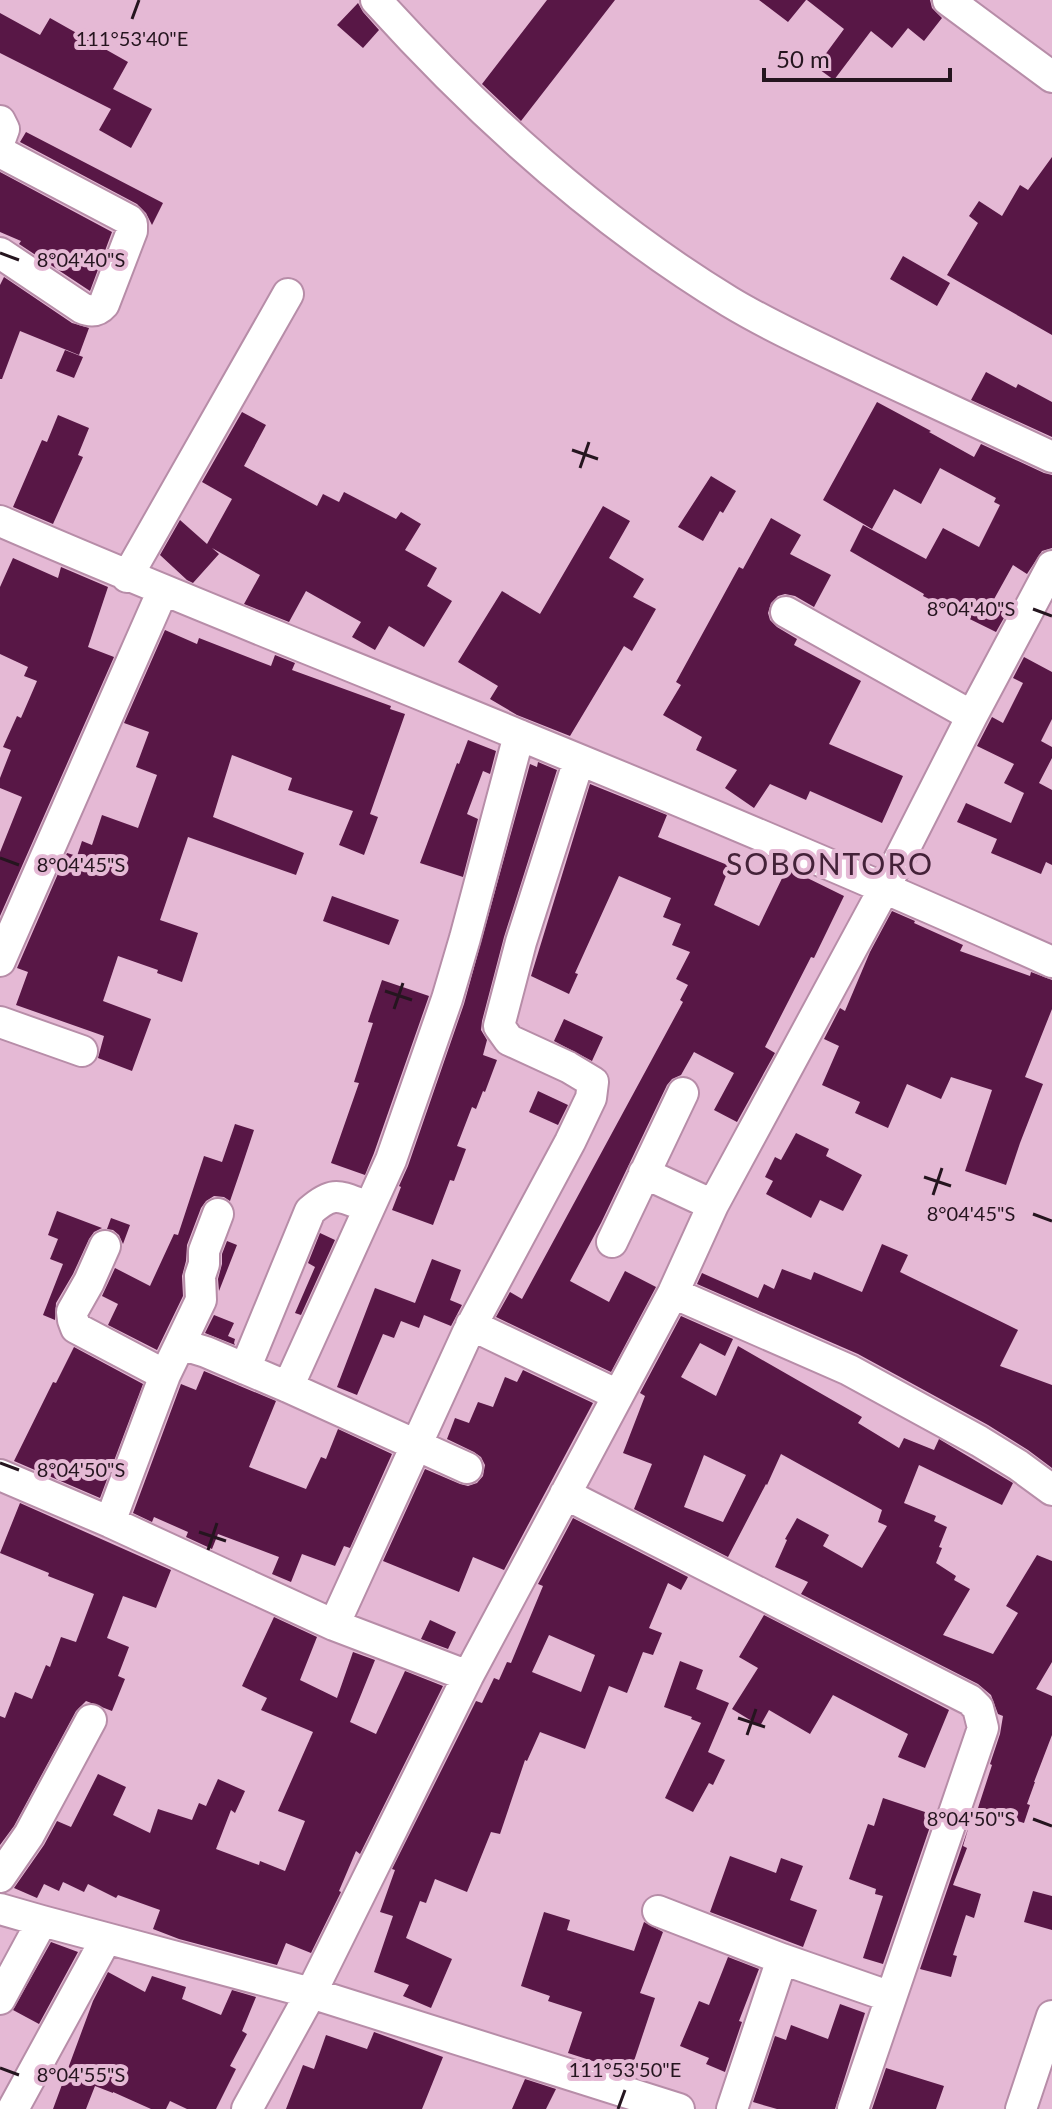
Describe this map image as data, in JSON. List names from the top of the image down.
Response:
{
  "districts": ["SOBONTORO"],
  "scale_bar": "50 m",
  "coordinates": [
    "111°53'40\"E",
    "8°04'40\"S",
    "8°04'45\"S",
    "8°04'50\"S",
    "111°53'50\"E",
    "8°04'55\"S"
  ]
}
